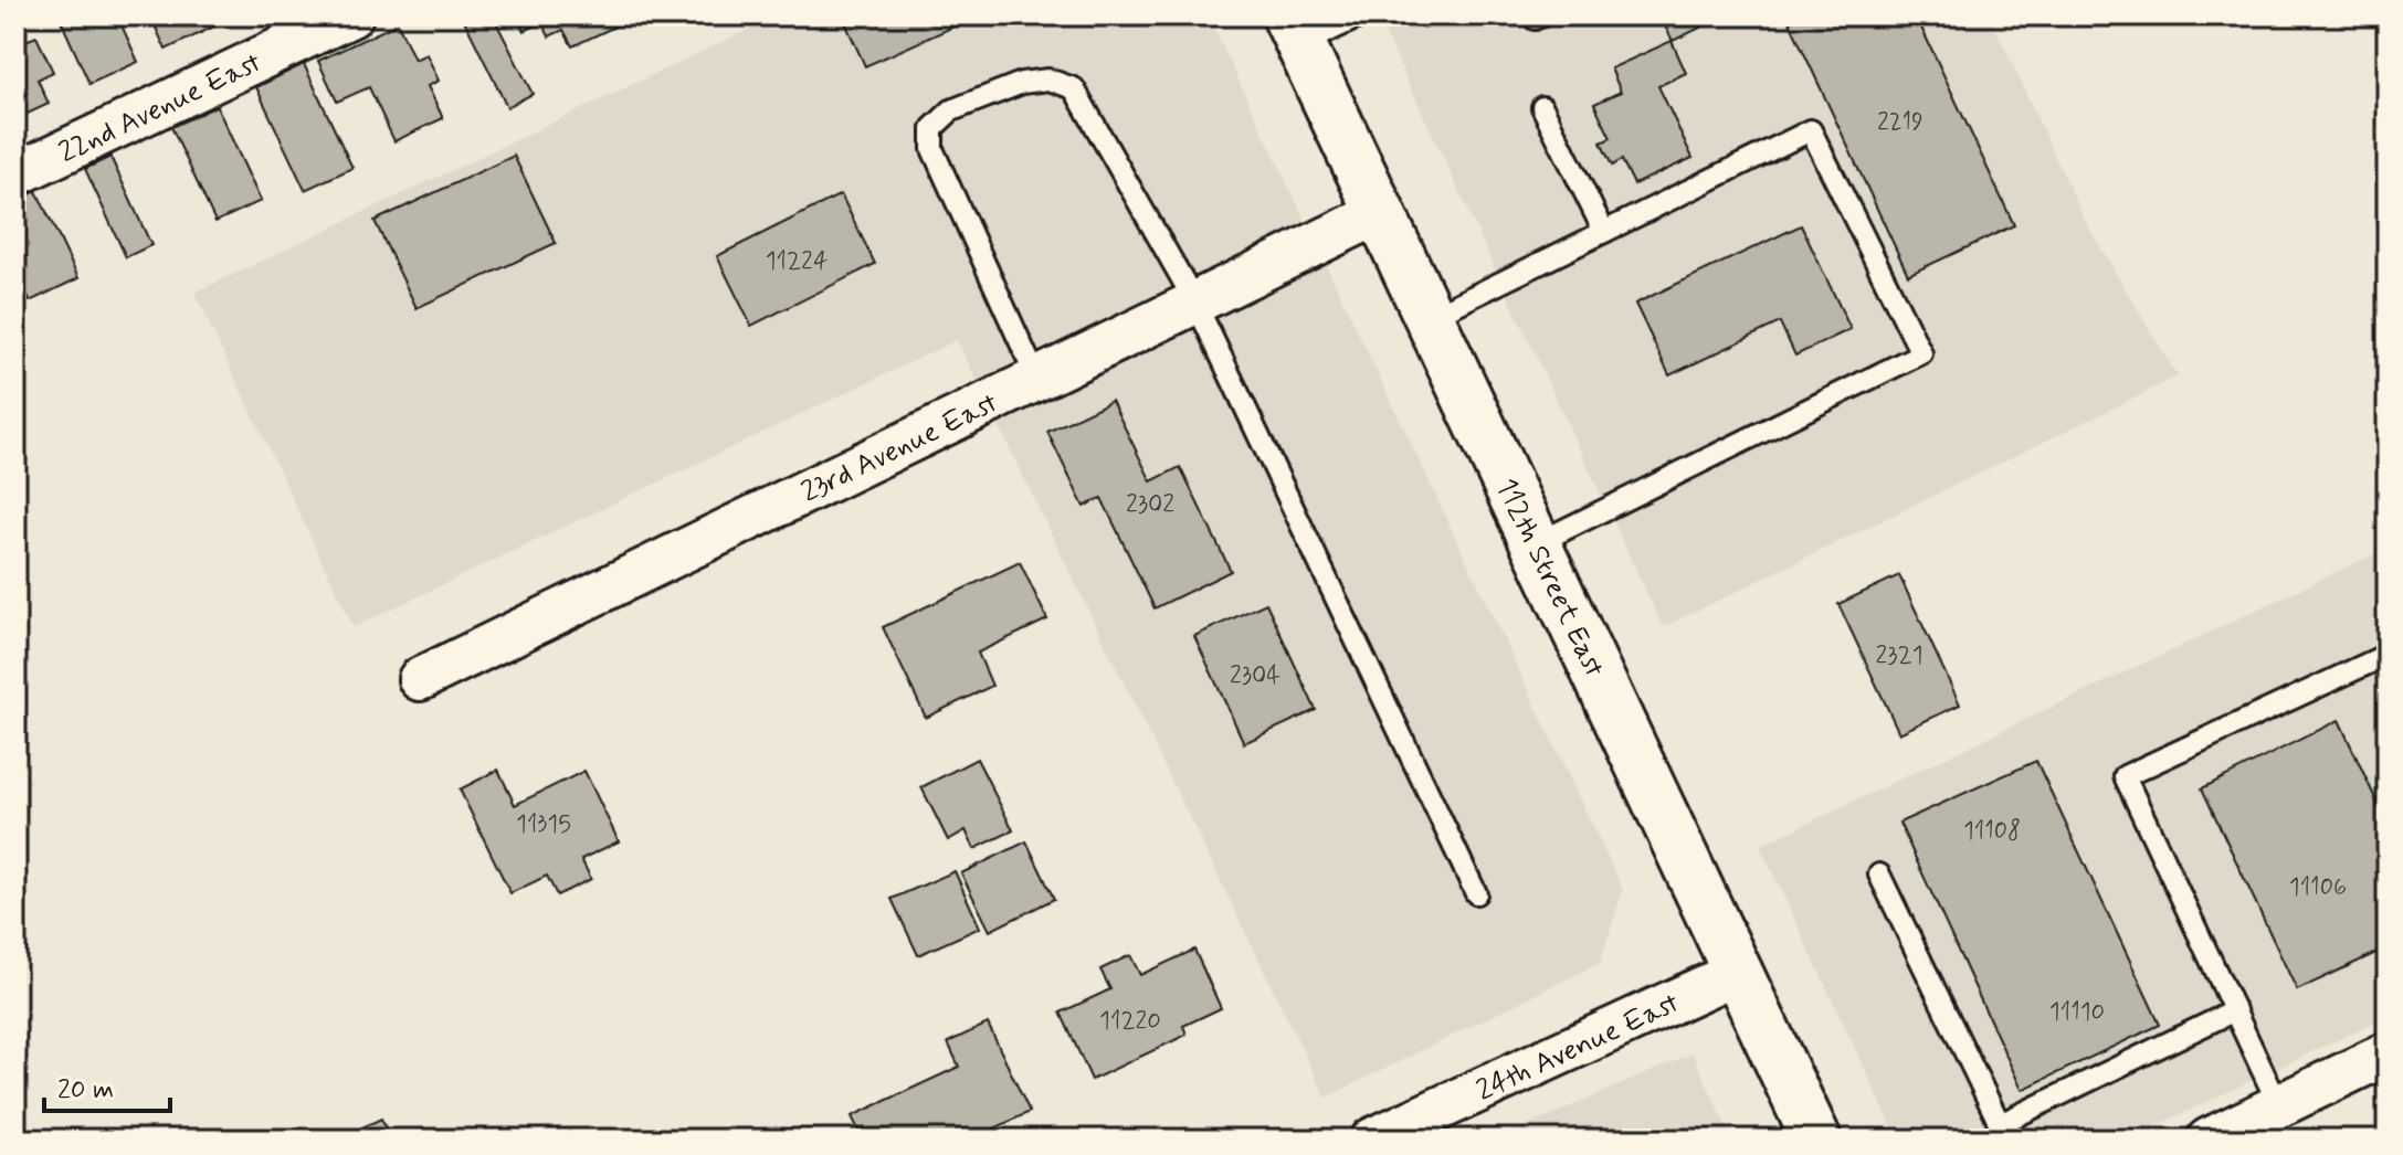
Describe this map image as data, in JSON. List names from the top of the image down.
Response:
{
  "streets": {
    "main road": ["112th Street East"],
    "street": ["22nd Avenue East", "23rd Avenue East", "24th Avenue East"]
  },
  "crossings": [
    ["23rd Avenue East", "112th Street East"],
    ["112th Street East", "24th Avenue East"]
  ],
  "house_numbers": [
    "2219",
    "11224",
    "2302",
    "2321",
    "2304",
    "11315",
    "11108",
    "11106",
    "11110",
    "11220"
  ],
  "scale_bar": "20 m"
}
